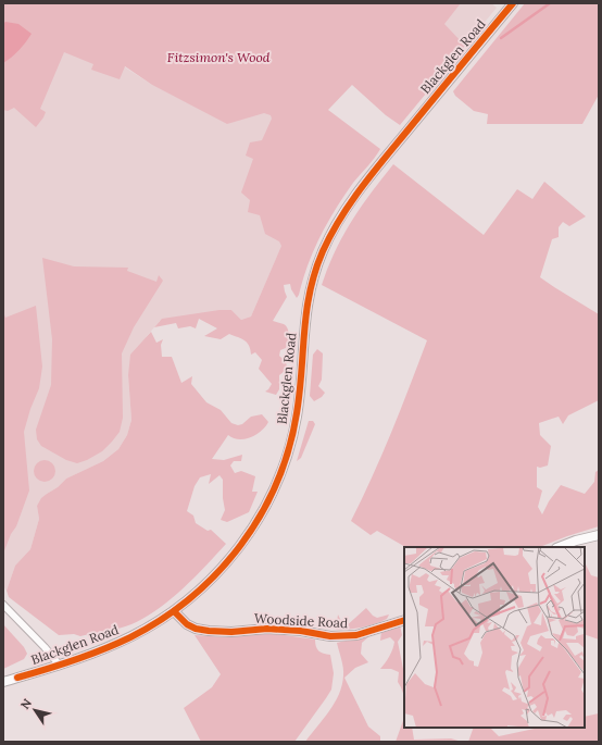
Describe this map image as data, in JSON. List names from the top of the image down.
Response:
{
  "streets": {
    "street": ["Blackglen Road", "Woodside Road"]
  },
  "crossings": [
    ["Blackglen Road", "Woodside Road"]
  ],
  "parks": ["Fitzsimon's Wood"],
  "north": "top left"
}
